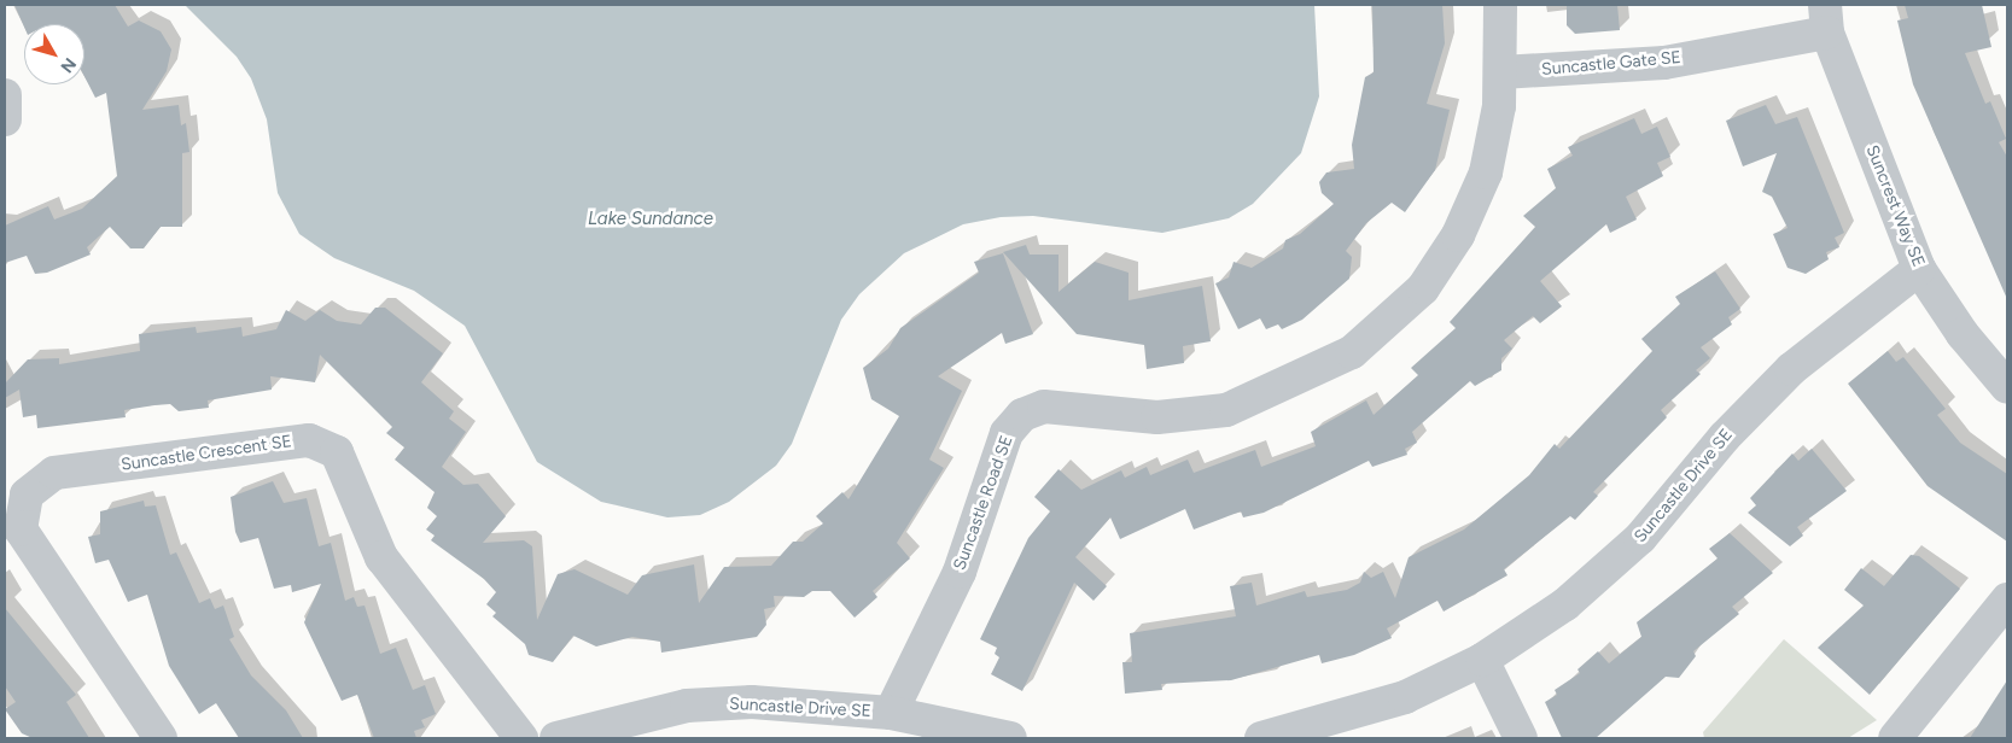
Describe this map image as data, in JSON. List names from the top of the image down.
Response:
{
  "streets": {
    "street": [
      "Suncastle Gate SE",
      "Suncrest Way SE",
      "Suncastle Crescent SE",
      "Suncastle Drive SE",
      "Suncastle Road SE"
    ]
  },
  "crossings": [
    ["Suncastle Gate SE", "Suncrest Way SE"],
    ["Suncastle Gate SE", "Suncastle Road SE"],
    ["Suncrest Way SE", "Suncastle Drive SE"],
    ["Suncastle Drive SE", "Suncastle Road SE"]
  ],
  "water": ["Lake Sundance"],
  "north": "bottom right"
}
